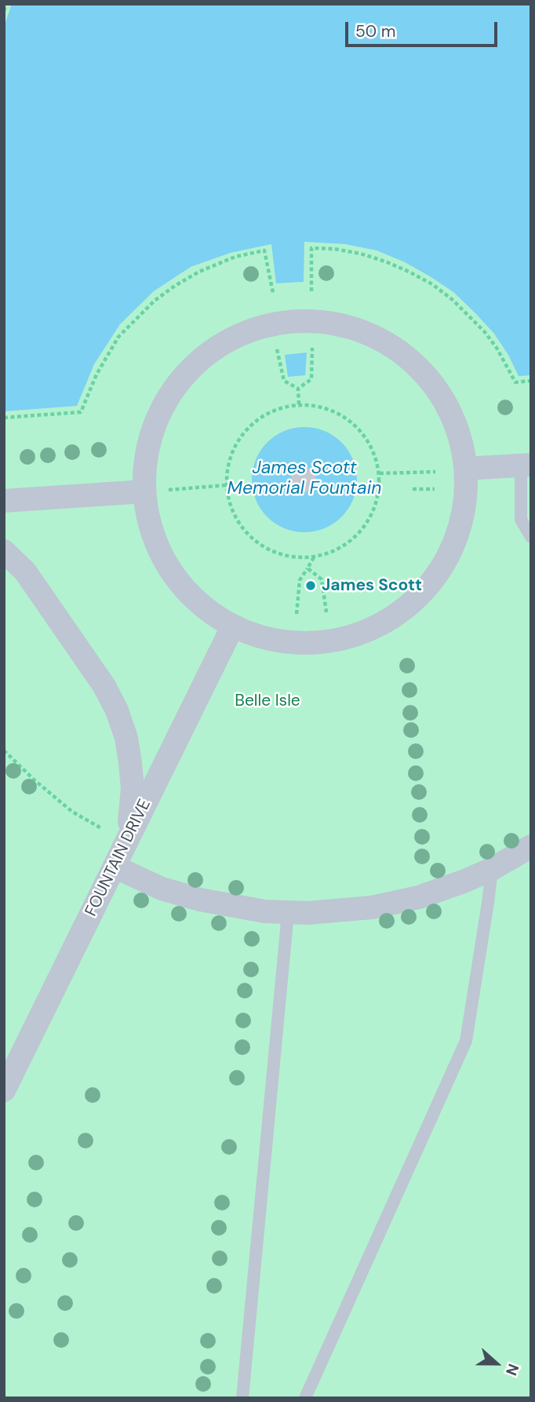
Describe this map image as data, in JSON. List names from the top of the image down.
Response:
{
  "streets": {
    "street": ["FOUNTAIN DRIVE"]
  },
  "water": ["James Scott Memorial Fountain"],
  "parks": ["Belle Isle"],
  "places": ["James Scott"],
  "scale_bar": "50 m",
  "north": "right"
}
